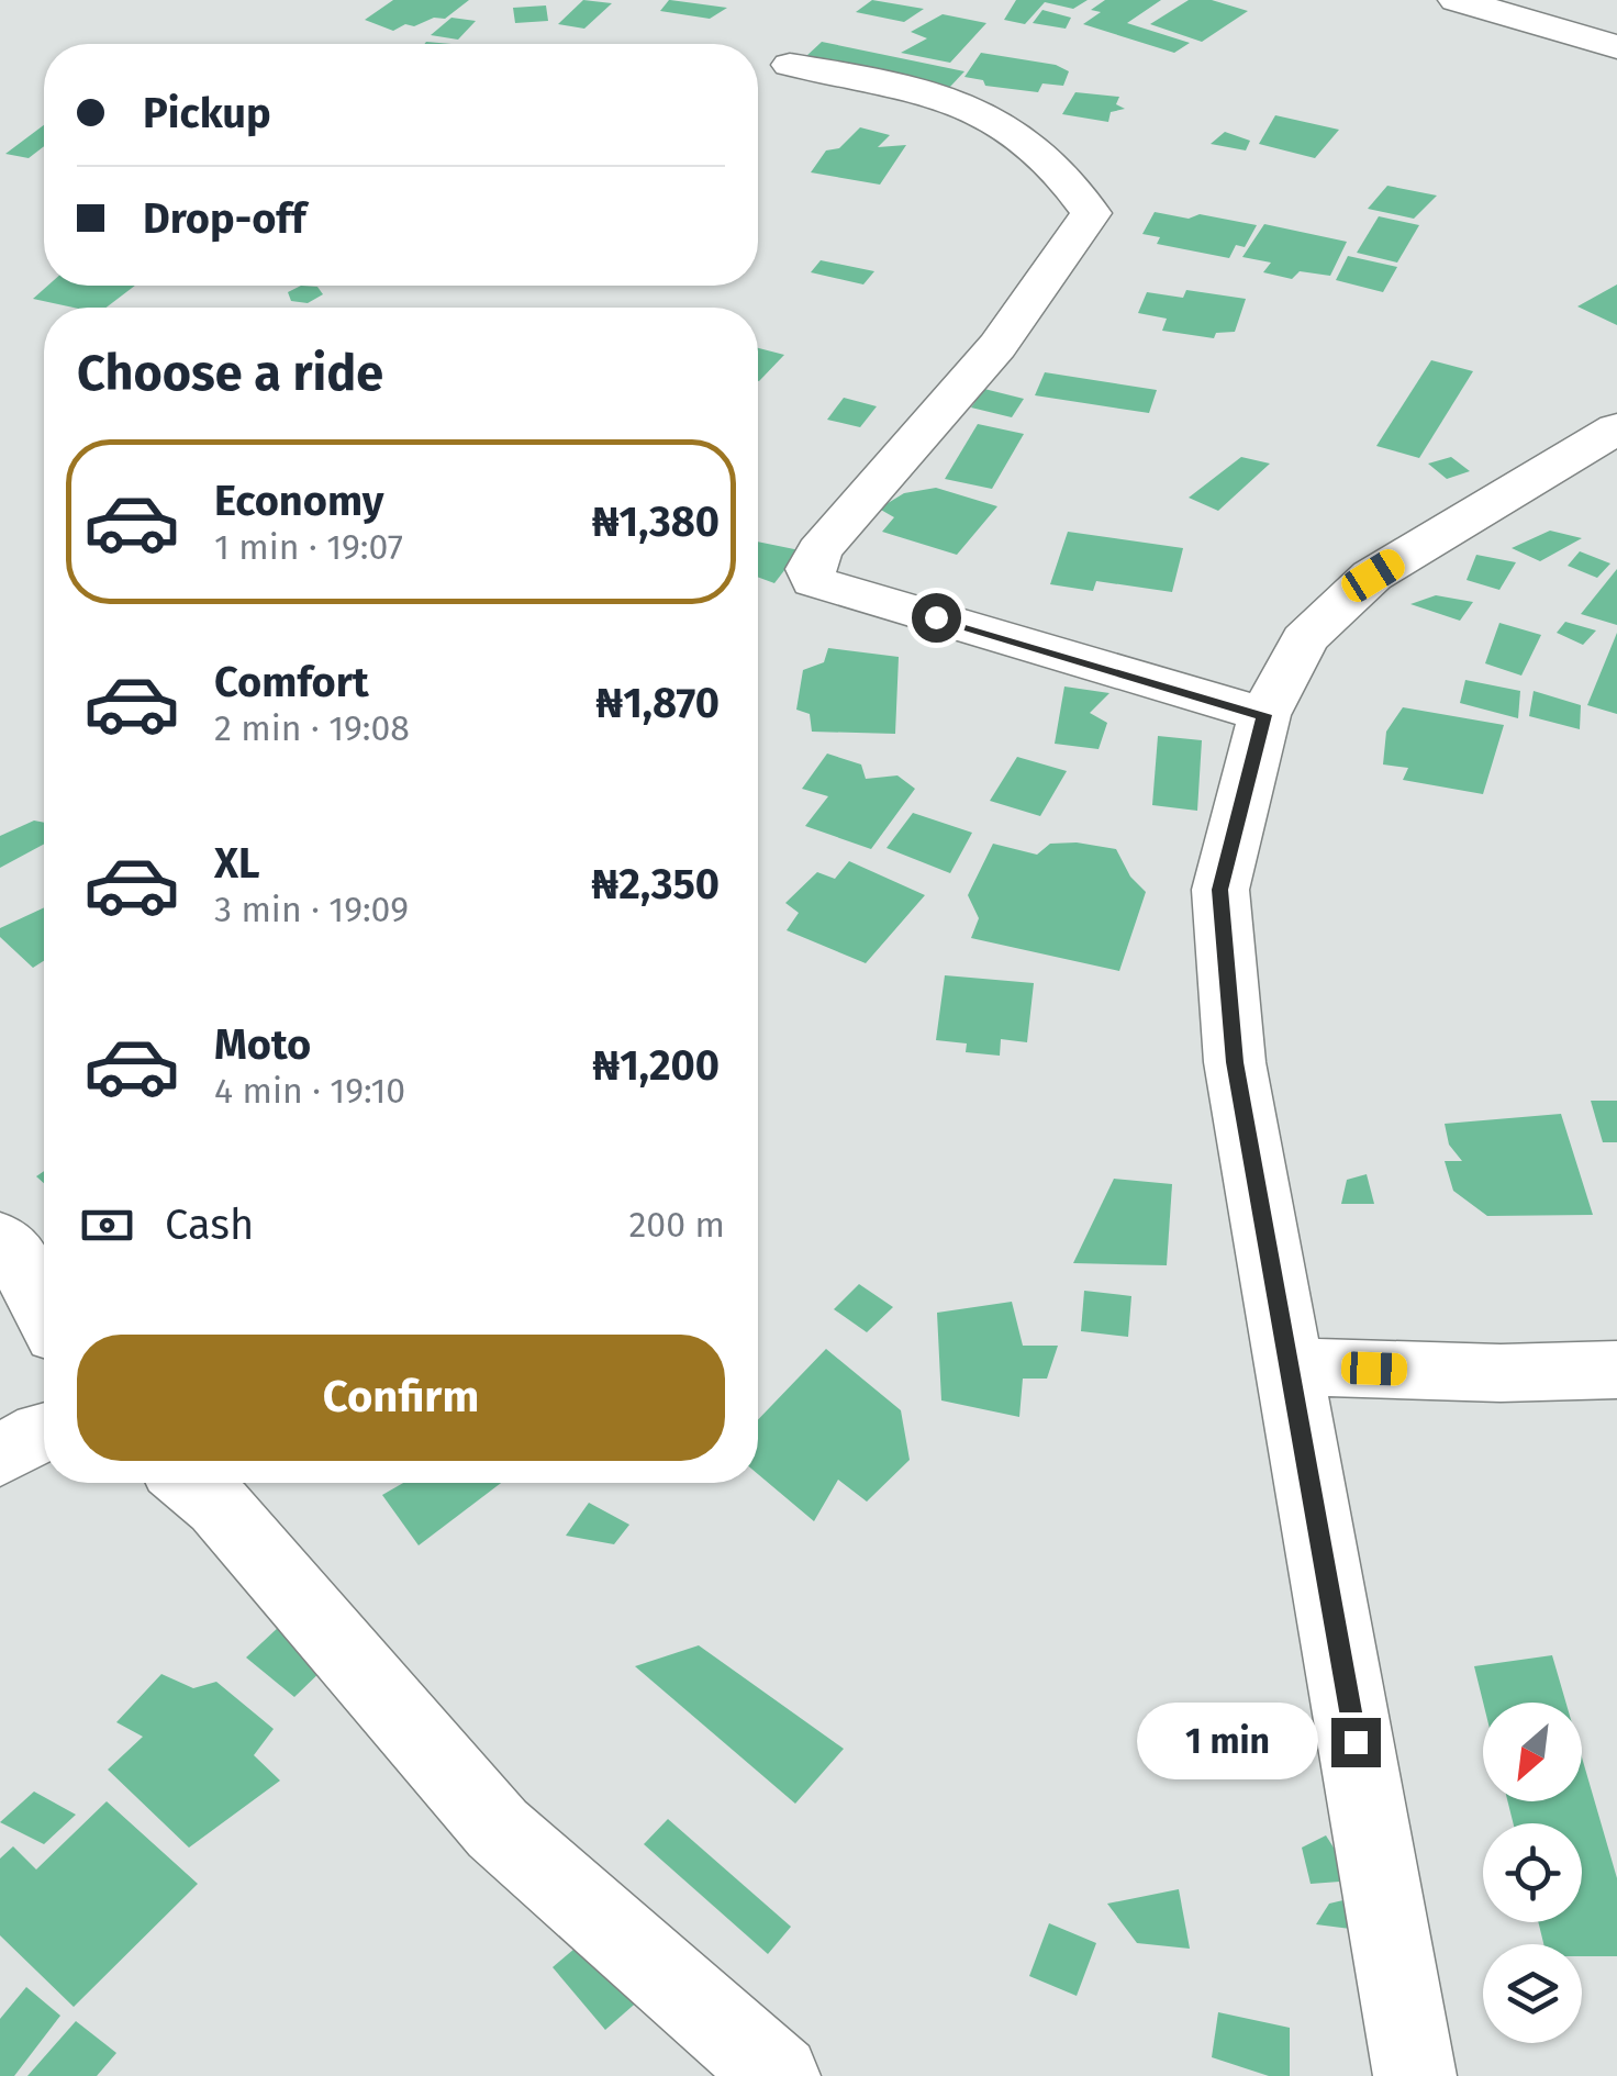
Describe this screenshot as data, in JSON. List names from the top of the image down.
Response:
{
  "north": "bottom left",
  "page": {
    "banner": ["Pickup", "Drop-off"],
    "heading": "Choose a ride",
    "list": [
      {
        "name": "Economy",
        "note": "1 min · 19:07",
        "value": "₦1,380"
      },
      {
        "name": "Comfort",
        "note": "2 min · 19:08",
        "value": "₦1,870"
      },
      {
        "name": "XL",
        "note": "3 min · 19:09",
        "value": "₦2,350"
      },
      {
        "name": "Moto",
        "note": "4 min · 19:10",
        "value": "₦1,200"
      }
    ],
    "pay": ["Cash", "200 m"],
    "buttons": "Confirm",
    "bubble": "1 min"
  }
}
